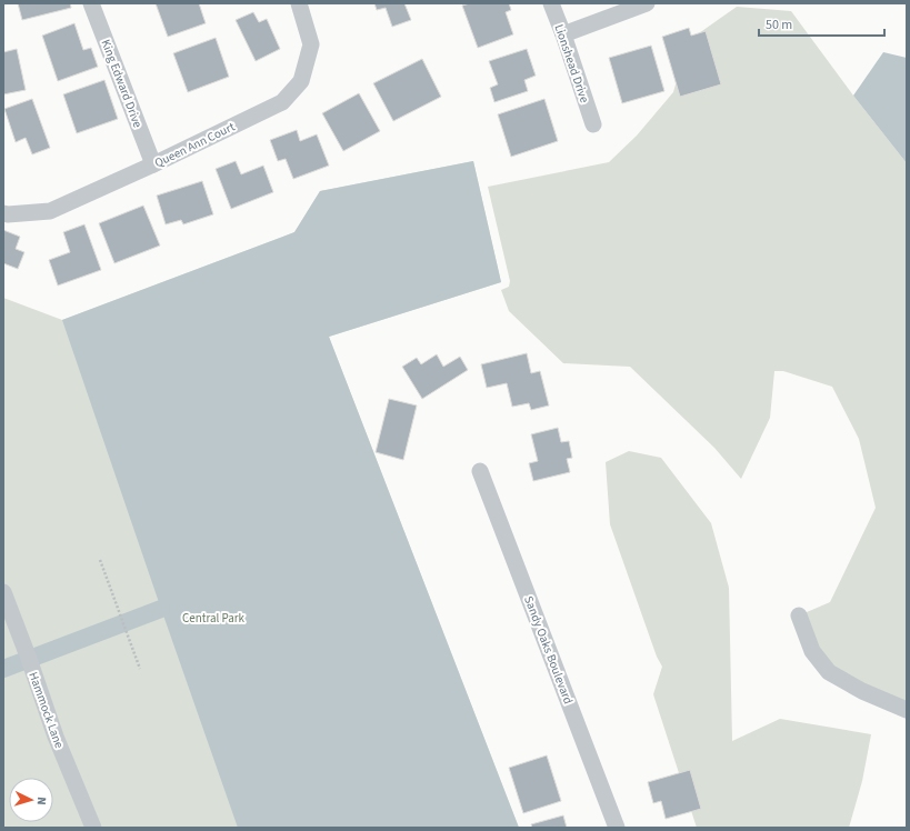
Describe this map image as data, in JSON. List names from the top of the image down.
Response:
{
  "streets": {
    "street": [
      "Lionshead Drive",
      "King Edward Drive",
      "Queen Ann Court",
      "Sandy Oaks Boulevard",
      "Hammock Lane"
    ]
  },
  "crossings": [
    ["King Edward Drive", "Queen Ann Court"]
  ],
  "parks": ["Central Park"],
  "scale_bar": "50 m",
  "north": "right"
}
